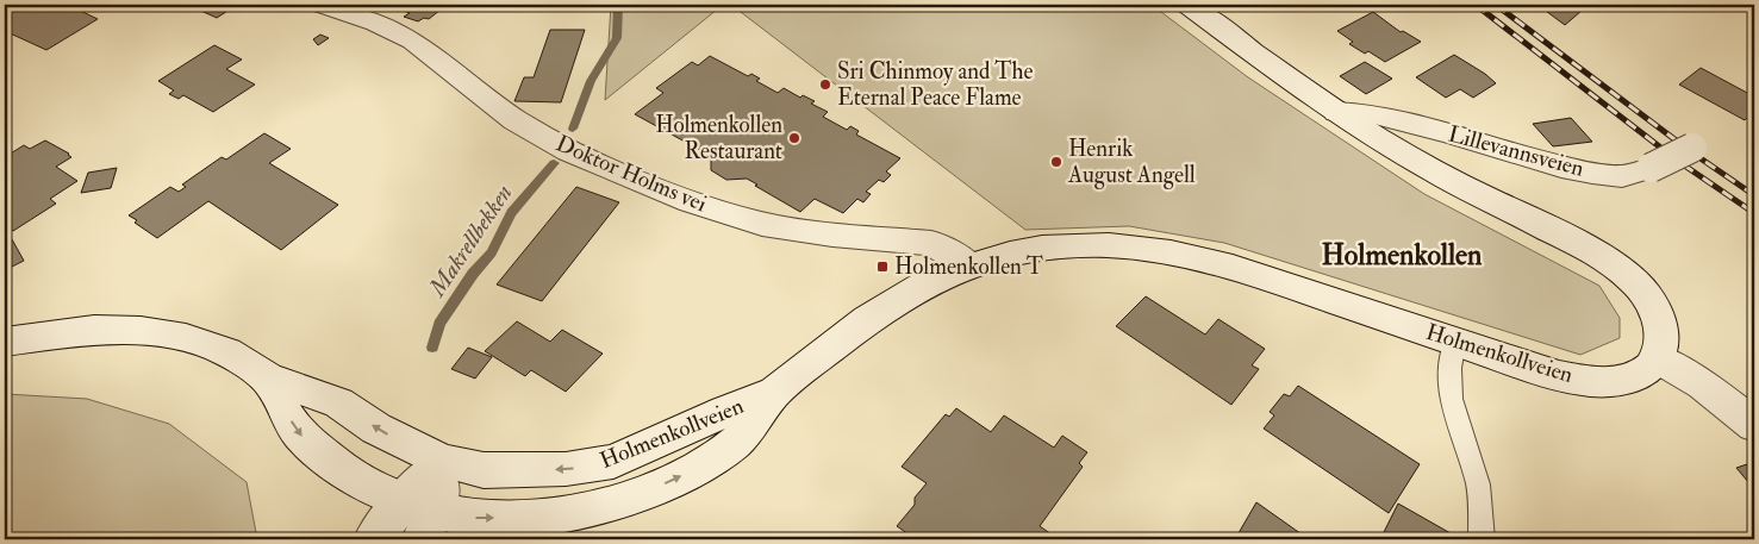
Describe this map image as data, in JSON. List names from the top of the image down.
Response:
{
  "streets": {
    "main road": ["Lillevannsveien", "Doktor Holms vei", "Holmenkollveien"]
  },
  "crossings": [
    ["Doktor Holms vei", "Holmenkollveien"]
  ],
  "districts": ["Holmenkollen"],
  "water": ["Makrellbekken"],
  "places": {
    "other": ["Sri Chinmoy and The Eternal Peace Flame", "Holmenkollen Restaurant", "Henrik August Angell"],
    "transit": ["Holmenkollen T"]
  }
}
